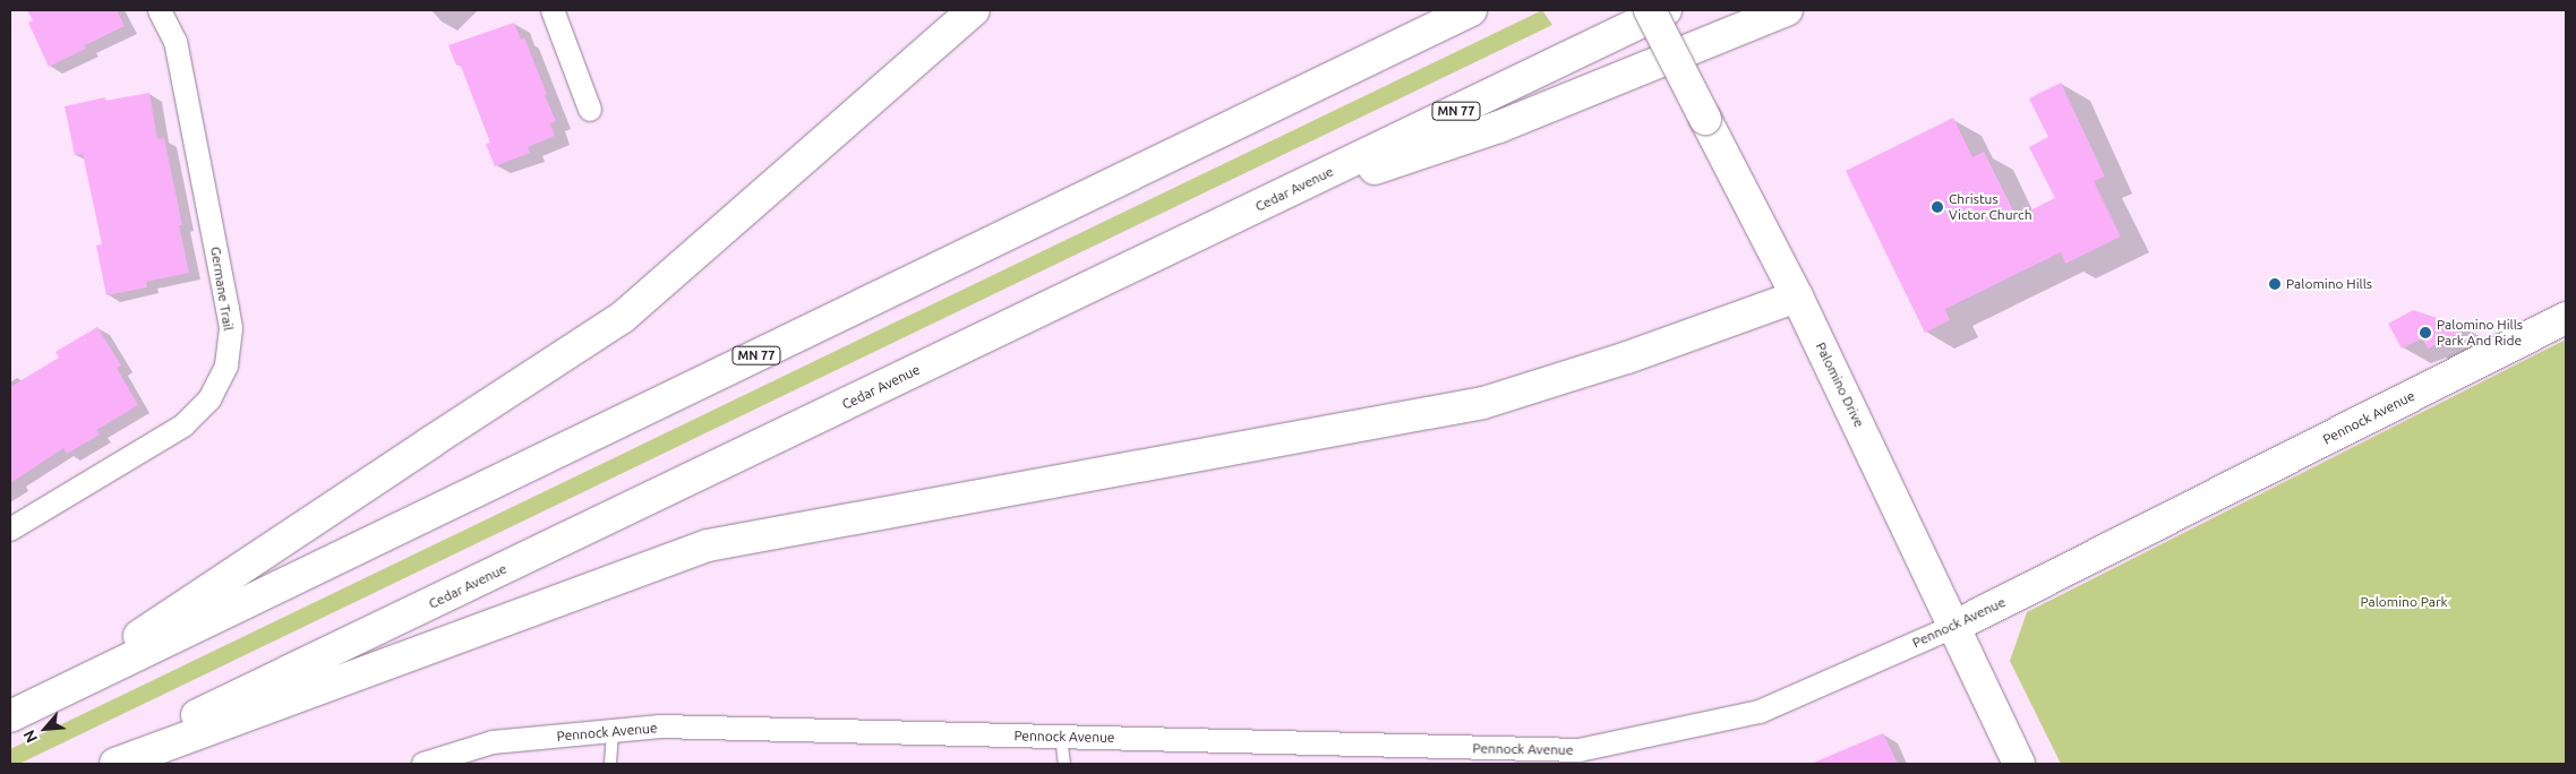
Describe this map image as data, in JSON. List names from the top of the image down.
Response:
{
  "streets": {
    "main road": [
      "MN 77",
      "Cedar Avenue",
      "Palomino Drive",
      "Pennock Avenue"
    ],
    "street": ["Germane Trail"]
  },
  "crossings": [
    ["Palomino Drive", "Pennock Avenue"]
  ],
  "parks": ["Palomino Park"],
  "places": ["Christus Victor Church", "Palomino Hills", "Palomino Hills Park And Ride"],
  "north": "bottom left"
}
